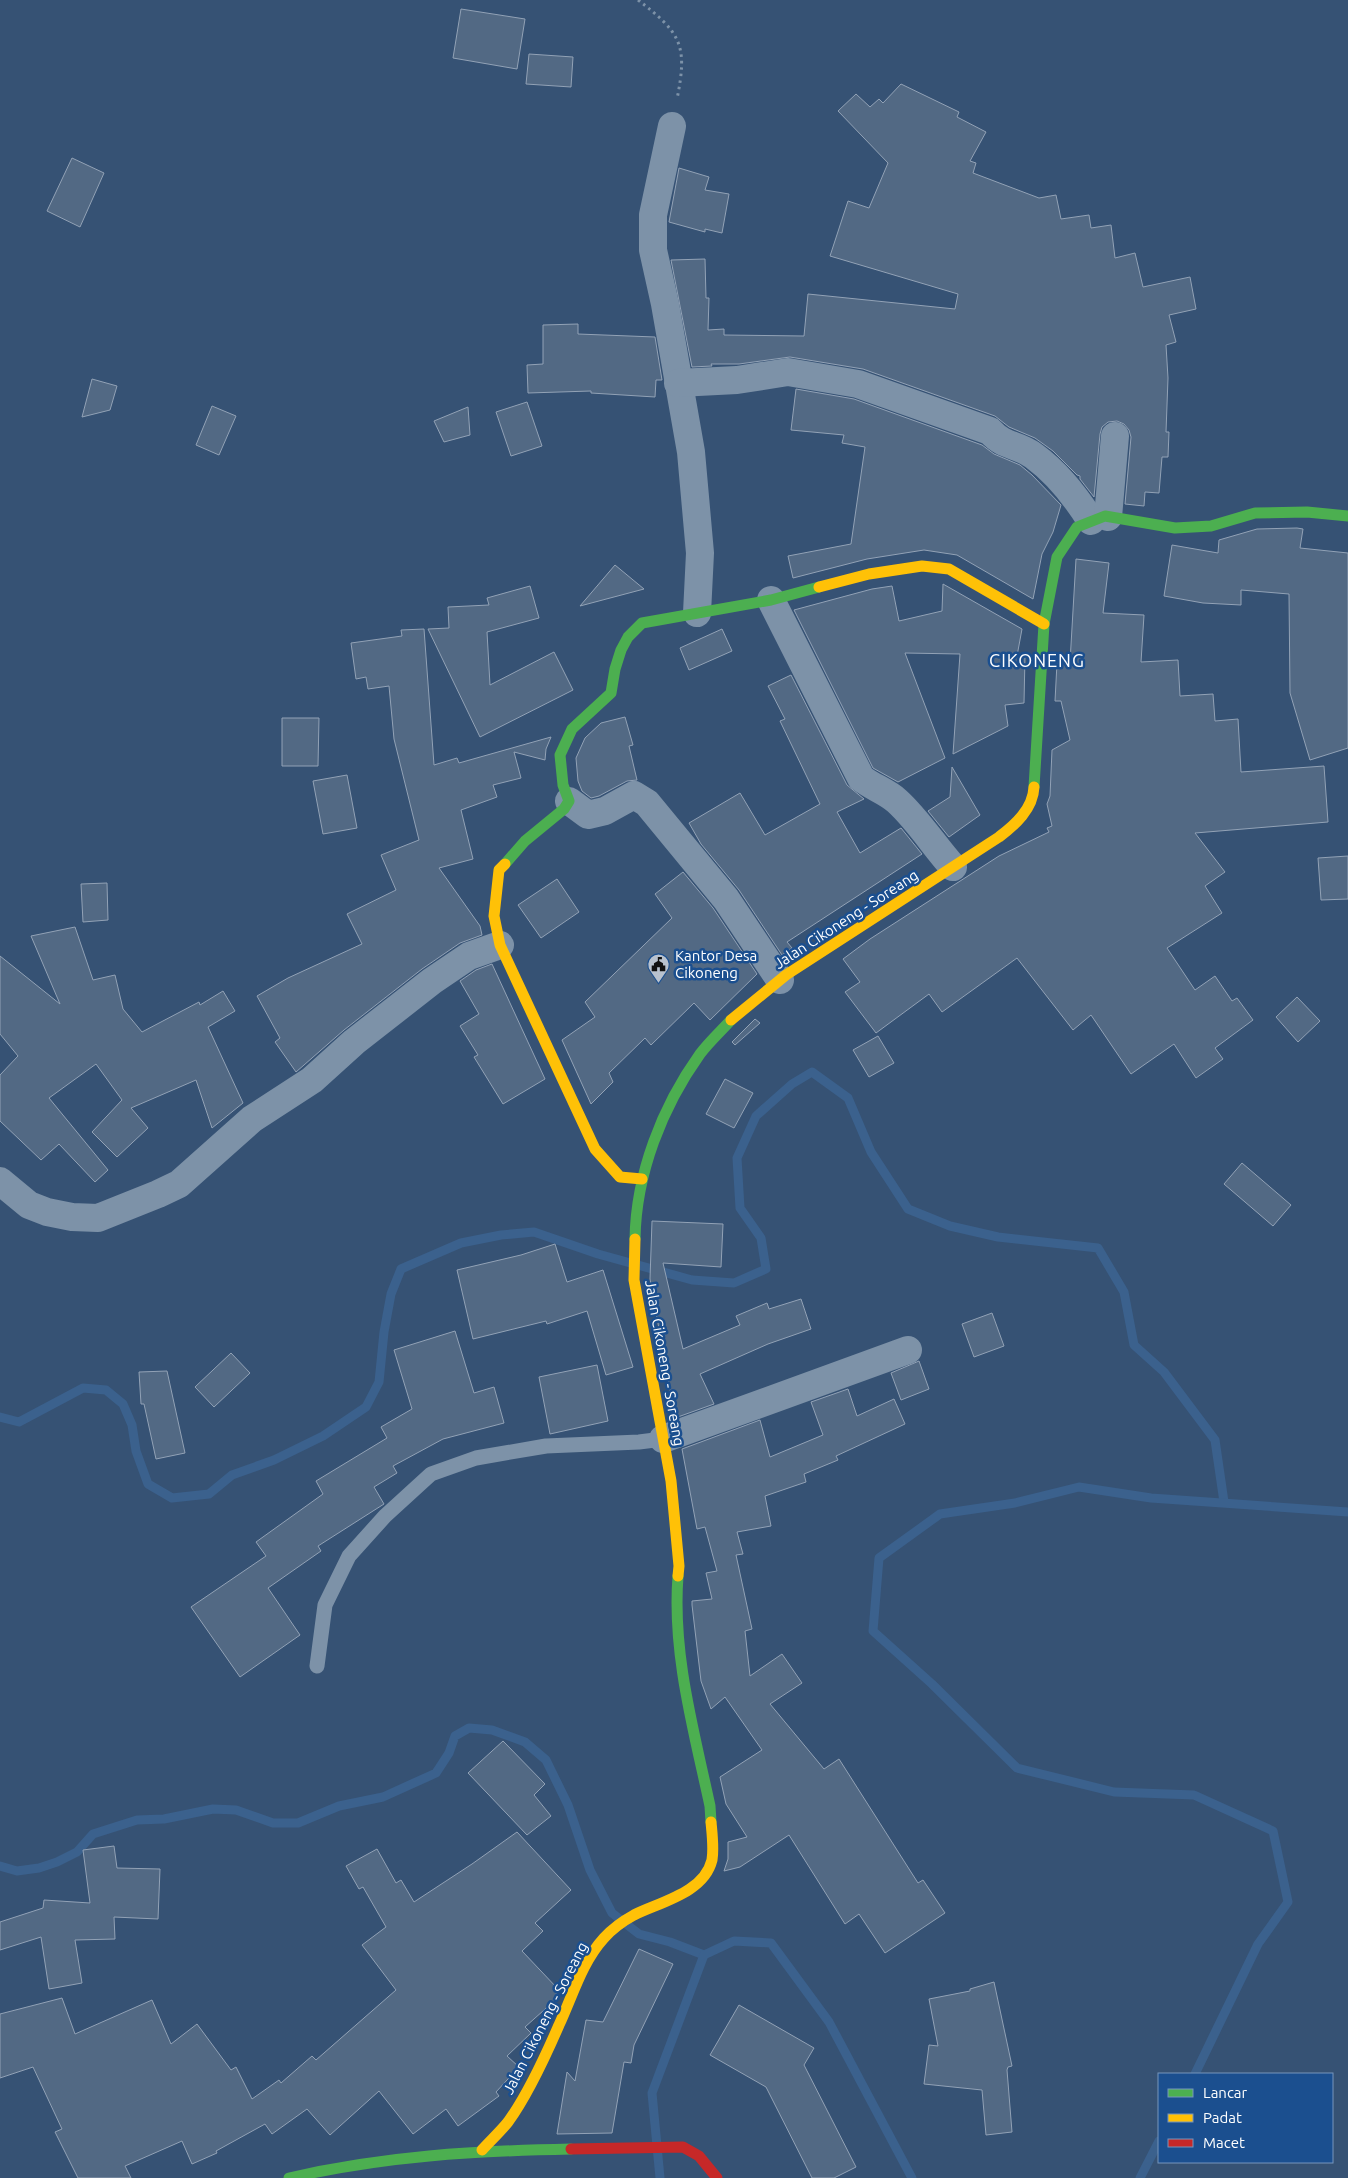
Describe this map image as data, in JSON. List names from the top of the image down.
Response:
{
  "streets": {
    "street": ["Jalan Cikoneng - Soreang"]
  },
  "districts": ["CIKONENG"],
  "places": {
    "public building": ["Kantor Desa Cikoneng"]
  },
  "legend": ["Lancar", "Padat", "Macet"]
}
